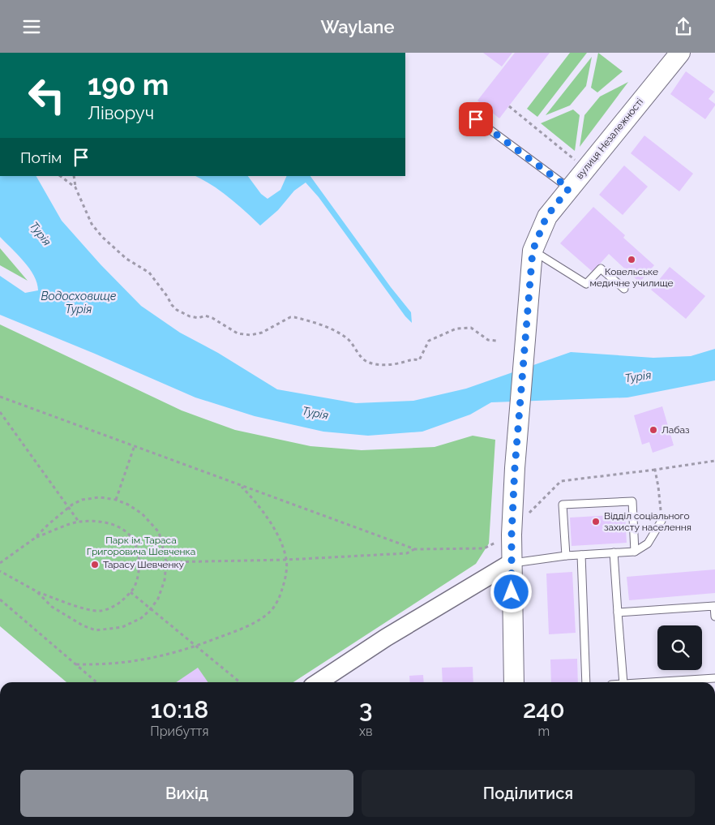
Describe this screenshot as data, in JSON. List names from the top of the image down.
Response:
{
  "streets": {
    "main road": ["вулиця Незалежності"]
  },
  "water": ["Турія", "Водосховище Турія"],
  "parks": ["Парк ім. Тараса Григоровича Шевченка"],
  "places": [
    "Ковельське медичне училище",
    "Лабаз",
    "Відділ соціального захисту населення",
    "Тарасу Шевченку"
  ],
  "page": {
    "header": "Waylane",
    "turn": ["190 m", "Ліворуч"],
    "then": "Потім",
    "eta": [
      "10:18",
      "Прибуття",
      "3",
      "хв",
      "240",
      "m"
    ],
    "buttons": ["Вихід", "Поділитися"]
  }
}
